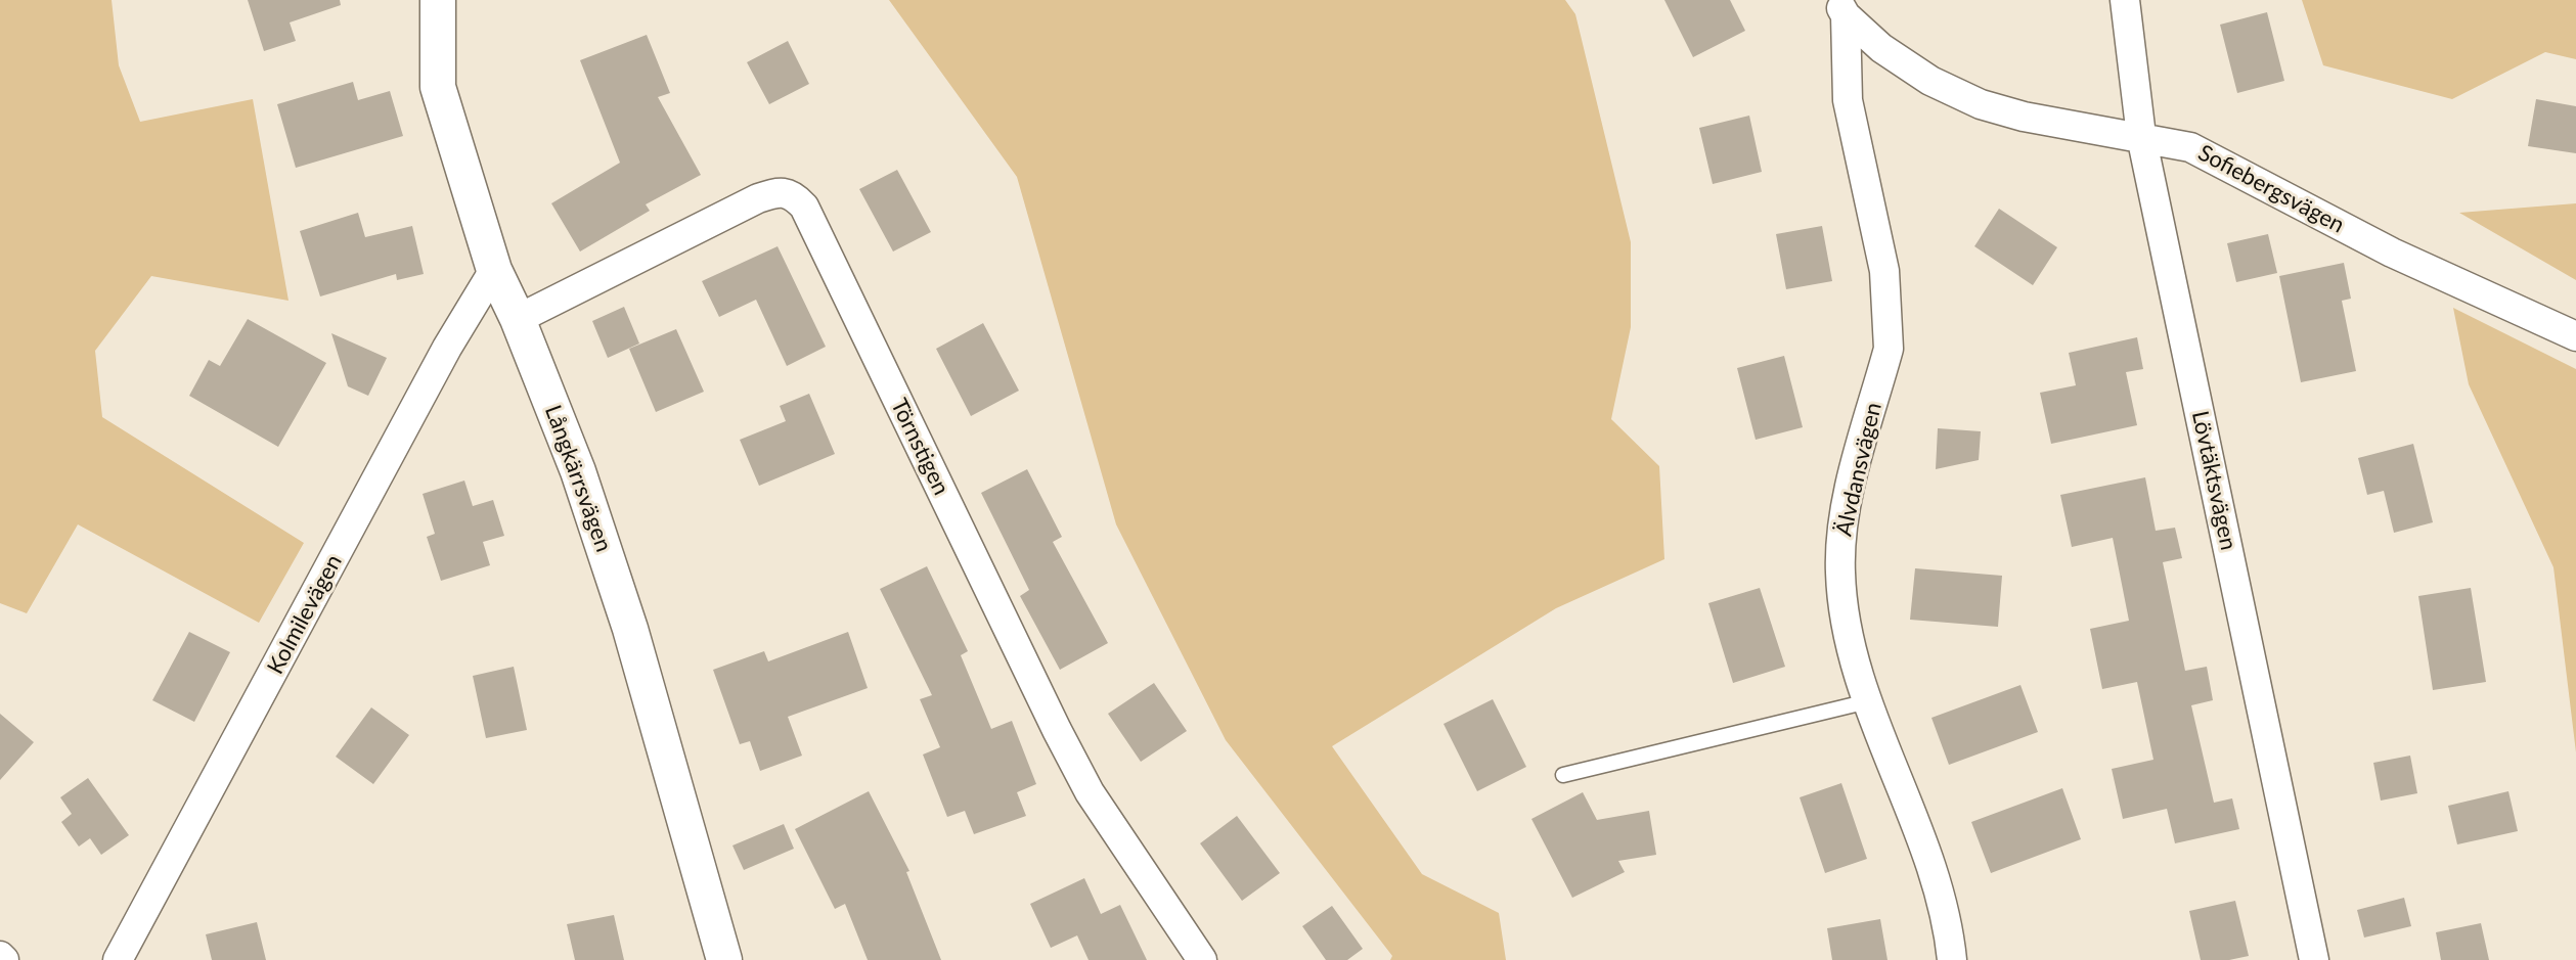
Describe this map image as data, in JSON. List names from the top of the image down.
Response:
{
  "streets": {
    "street": [
      "Sofiebergsvägen",
      "Törnstigen",
      "Älvdansvägen",
      "Långkärrsvägen",
      "Lövtäktsvägen",
      "Kolmilevägen"
    ]
  },
  "crossings": [
    ["Sofiebergsvägen", "Älvdansvägen"],
    ["Sofiebergsvägen", "Lövtäktsvägen"],
    ["Törnstigen", "Långkärrsvägen"],
    ["Långkärrsvägen", "Kolmilevägen"]
  ]
}
